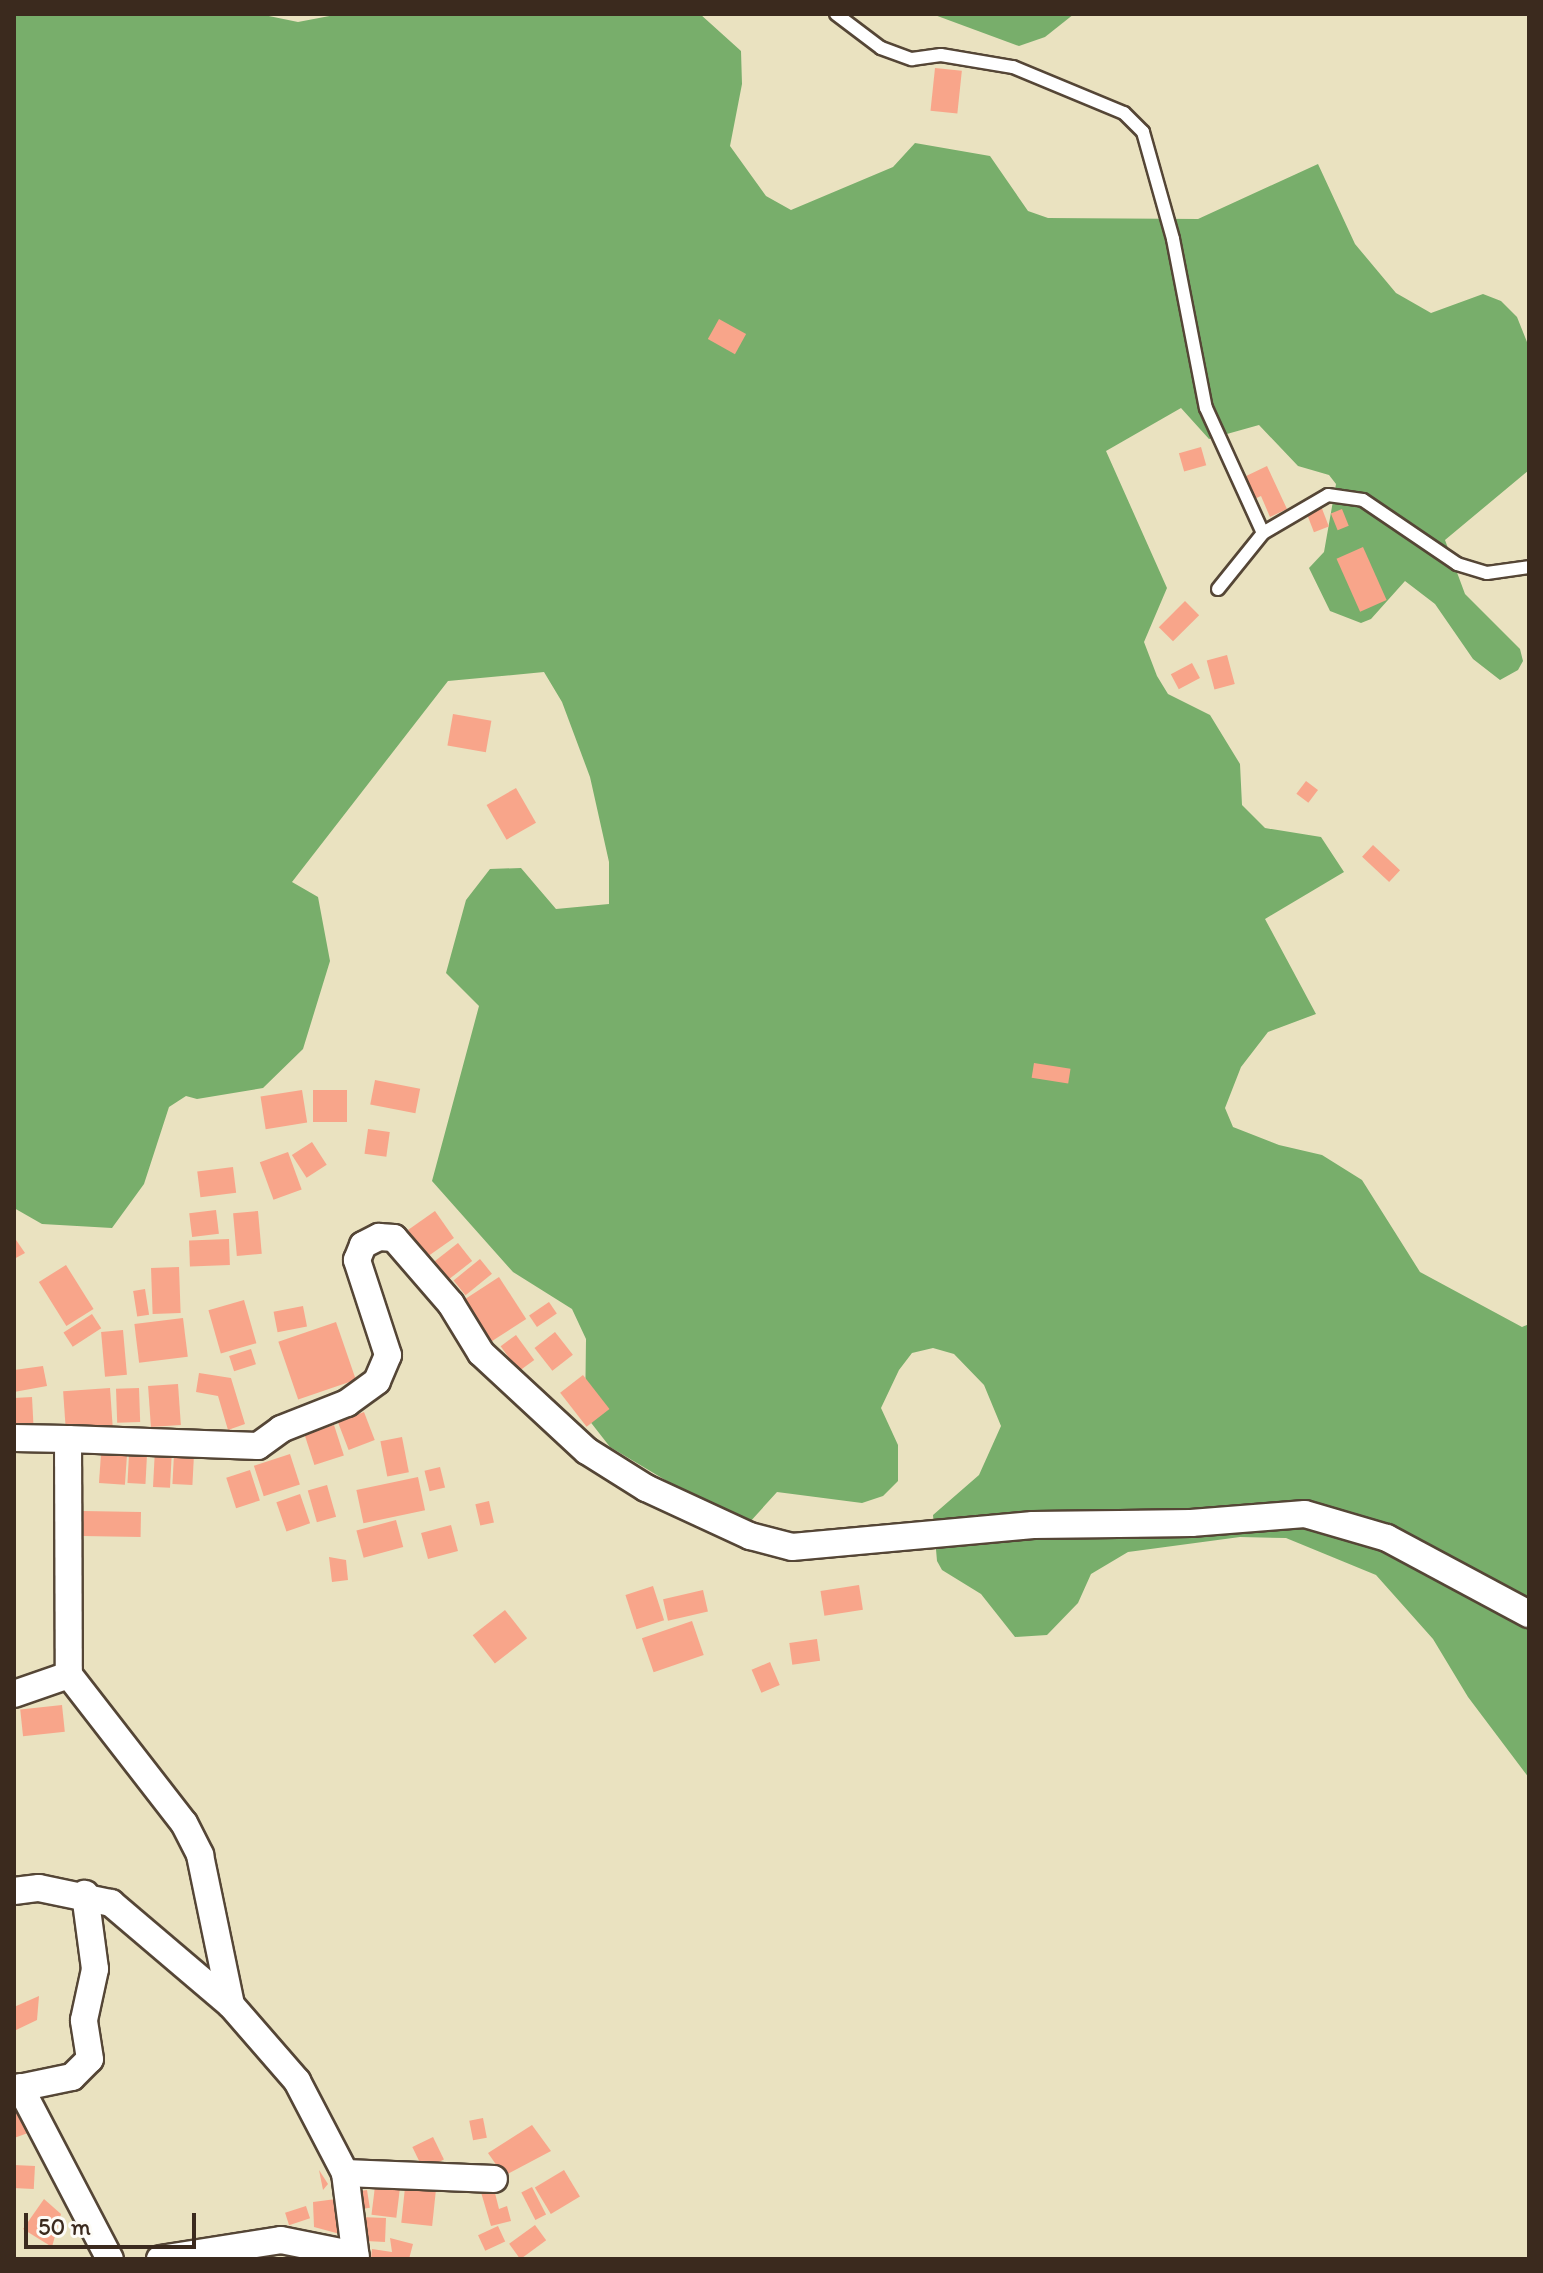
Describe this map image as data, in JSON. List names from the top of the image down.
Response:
{
  "scale_bar": "50 m"
}
